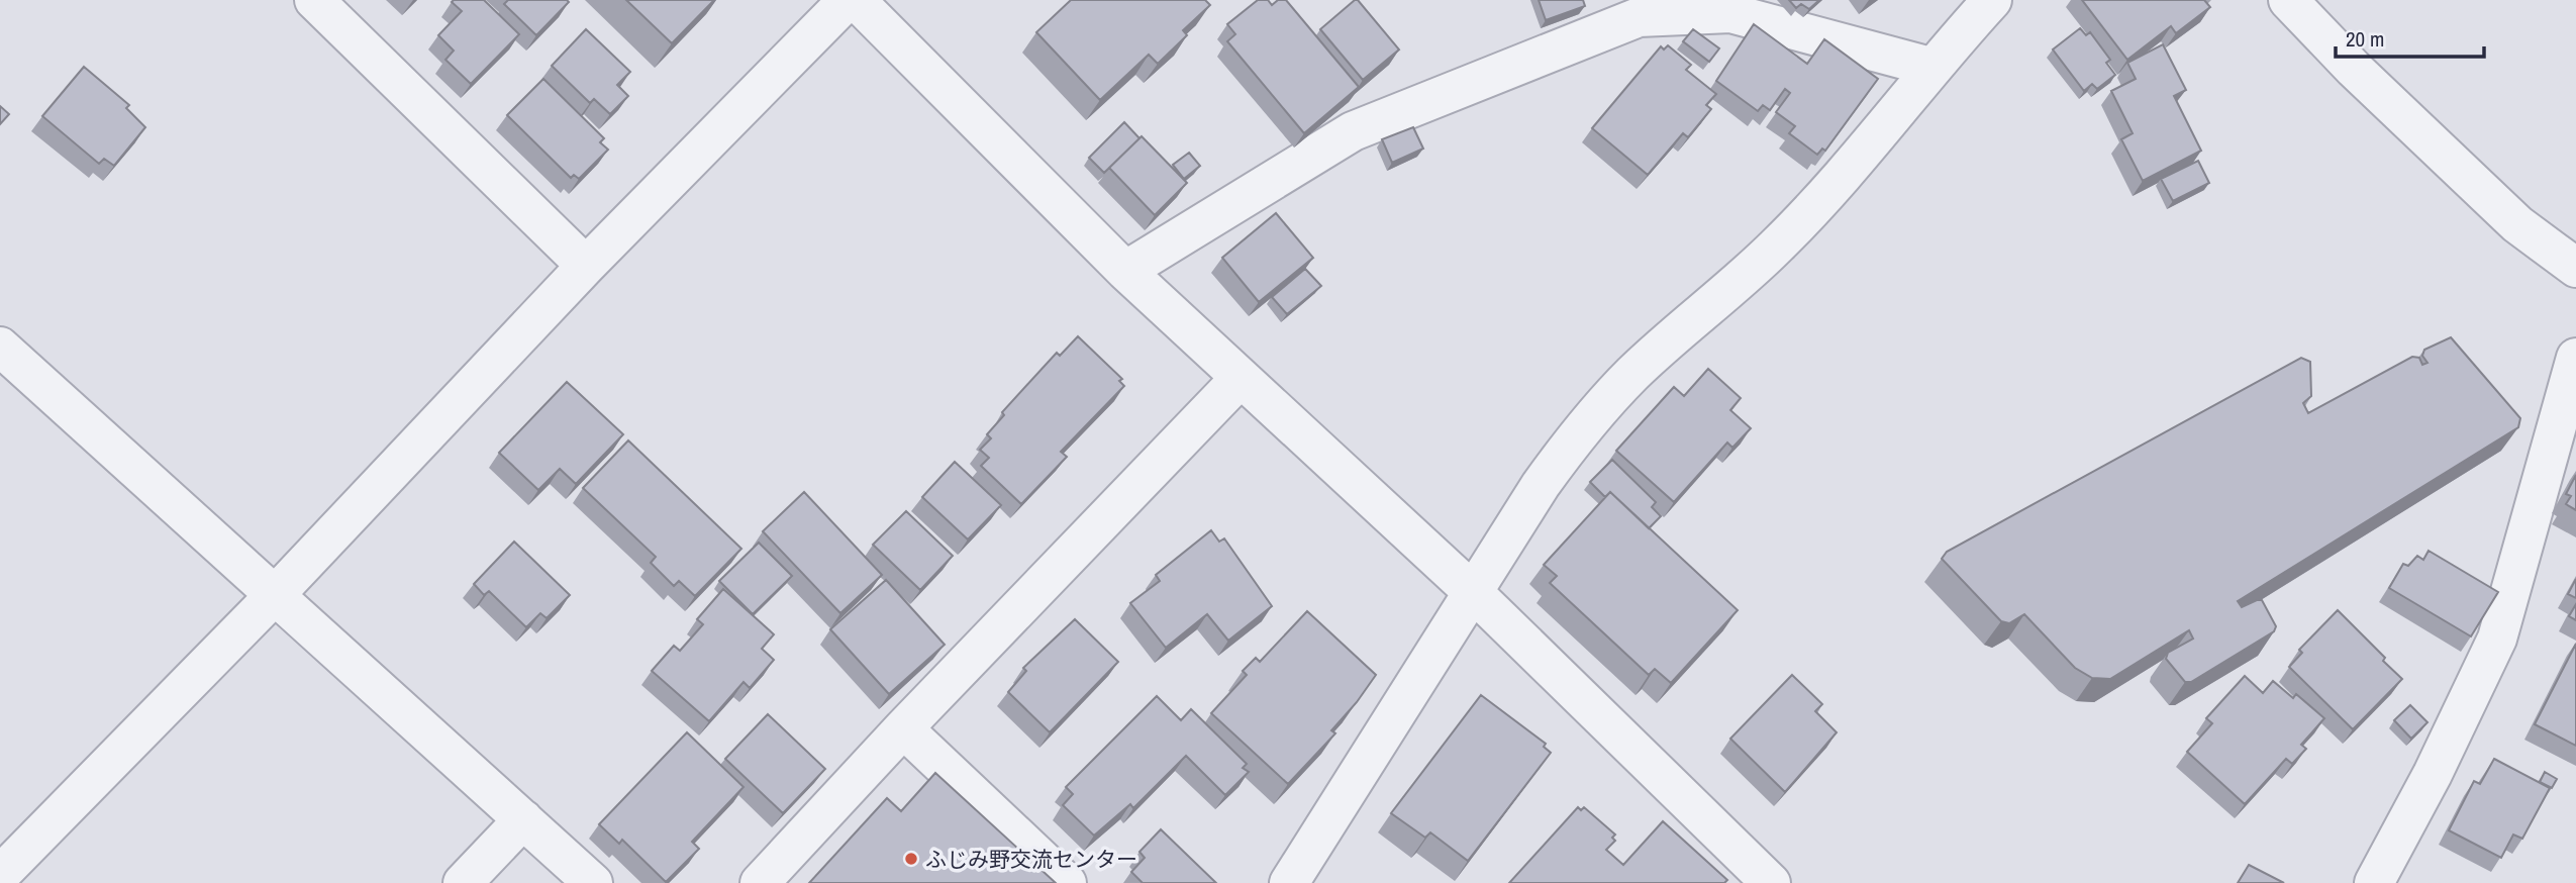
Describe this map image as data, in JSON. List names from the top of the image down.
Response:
{
  "places": ["ふじみ野交流センター"],
  "scale_bar": "20 m"
}
